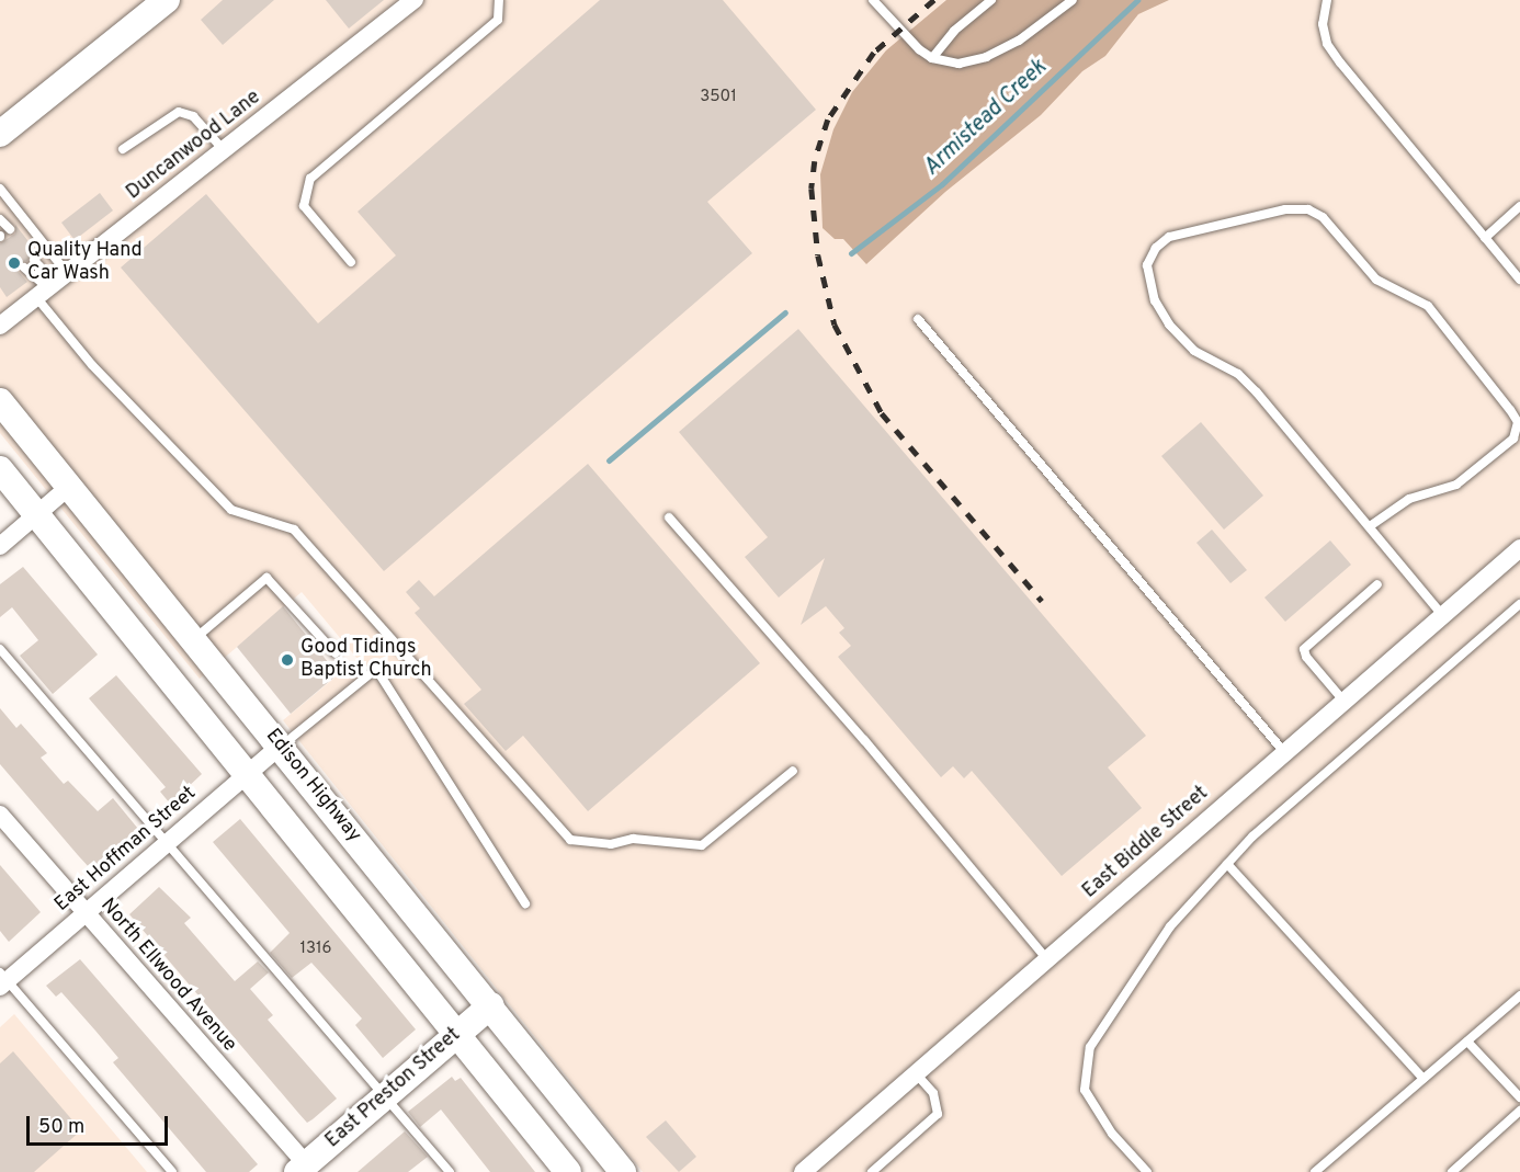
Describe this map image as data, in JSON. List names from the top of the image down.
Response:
{
  "streets": {
    "main road": ["Edison Highway", "East Preston Street"],
    "street": [
      "Duncanwood Lane",
      "East Biddle Street",
      "East Hoffman Street",
      "North Ellwood Avenue"
    ]
  },
  "crossings": [
    ["Edison Highway", "East Hoffman Street"],
    ["Edison Highway", "East Preston Street"],
    ["East Hoffman Street", "North Ellwood Avenue"],
    ["North Ellwood Avenue", "East Preston Street"]
  ],
  "water": ["Armistead Creek"],
  "places": ["Quality Hand Car Wash", "Good Tidings Baptist Church"],
  "house_numbers": ["3501", "1316"],
  "scale_bar": "50 m"
}
